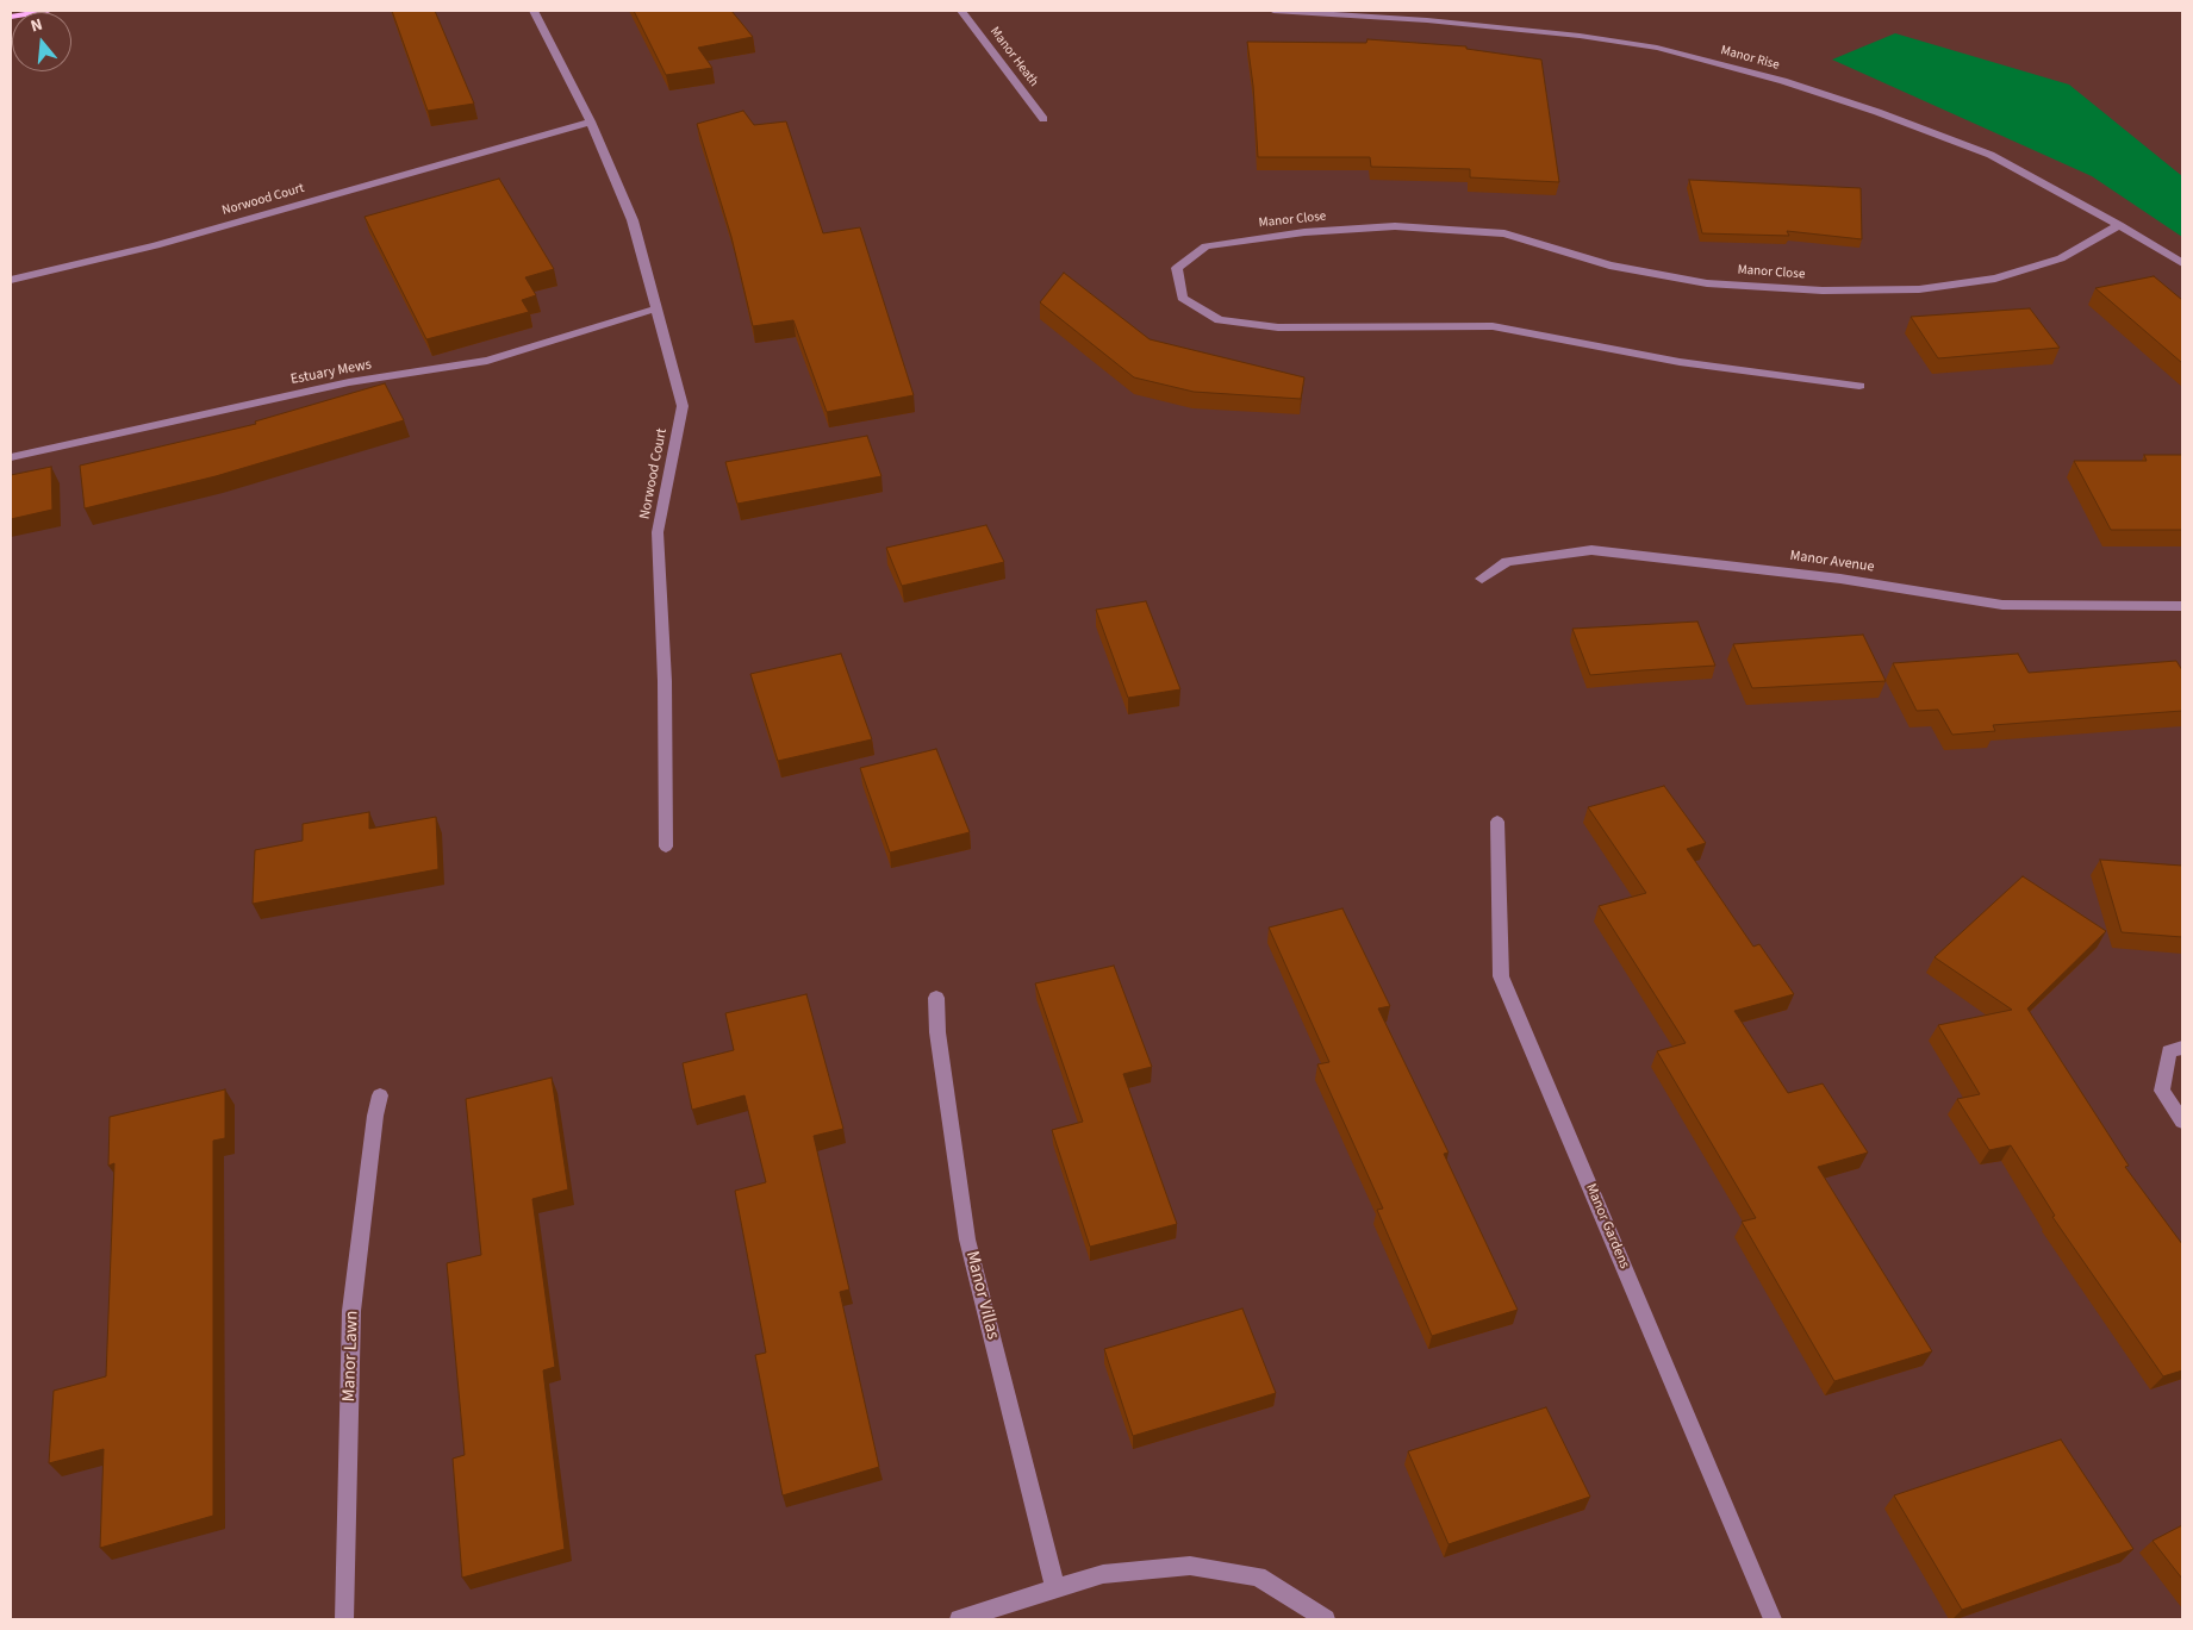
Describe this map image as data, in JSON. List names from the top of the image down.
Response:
{
  "streets": {
    "street": [
      "Manor Heath",
      "Manor Rise",
      "Norwood Court",
      "Manor Close",
      "Estuary Mews",
      "Manor Avenue",
      "Manor Gardens",
      "Manor Villas",
      "Manor Lawn"
    ]
  },
  "crossings": [
    ["Manor Rise", "Manor Close"],
    ["Norwood Court", "Estuary Mews"]
  ],
  "north": "top"
}
